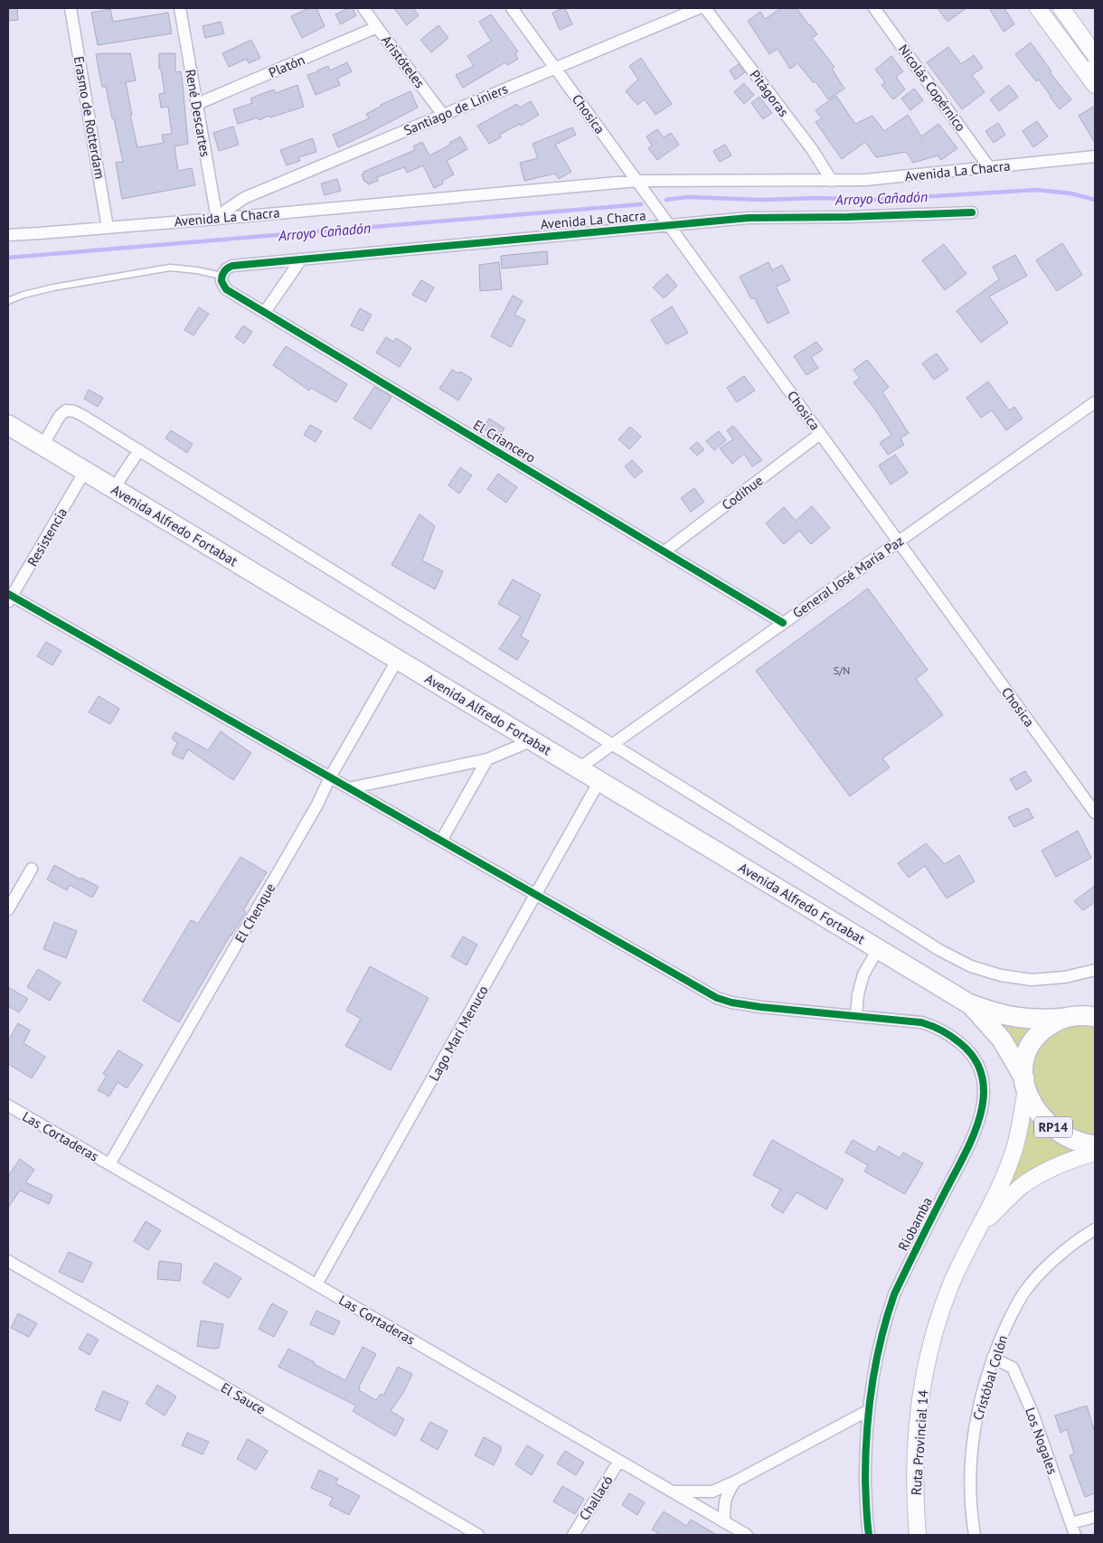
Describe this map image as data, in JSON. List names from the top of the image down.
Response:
{
  "streets": {
    "highway": ["Avenida Alfredo Fortabat", "RP14", "Ruta Provincial 14"],
    "street": [
      "Aristóteles",
      "Platón",
      "Nicolás Copérnico",
      "Pitágoras",
      "Santiago de Liniers",
      "René Descartes",
      "Chosica",
      "Erasmo de Rotterdam",
      "Avenida La Chacra",
      "El Criancero",
      "Codihue",
      "Resistencia",
      "General José María Paz",
      "El Chenque",
      "Lago Marí Menuco",
      "Las Cortaderas",
      "Riobamba",
      "Cristóbal Colón",
      "El Sauce",
      "Los Nogales",
      "Challacó"
    ]
  },
  "crossings": [
    ["Aristóteles", "Platón"],
    ["Aristóteles", "Santiago de Liniers"],
    ["Platón", "René Descartes"],
    ["Nicolás Copérnico", "Avenida La Chacra"],
    ["Pitágoras", "Avenida La Chacra"],
    ["Santiago de Liniers", "René Descartes"],
    ["Santiago de Liniers", "Chosica"],
    ["Santiago de Liniers", "Avenida La Chacra"],
    ["René Descartes", "Avenida La Chacra"],
    ["Chosica", "Avenida La Chacra"],
    ["Chosica", "Codihue"],
    ["Chosica", "General José María Paz"],
    ["Erasmo de Rotterdam", "Avenida La Chacra"],
    ["Avenida La Chacra", "El Criancero"],
    ["El Criancero", "Codihue"],
    ["El Criancero", "General José María Paz"],
    ["Avenida Alfredo Fortabat", "Resistencia"],
    ["Avenida Alfredo Fortabat", "General José María Paz"],
    ["Avenida Alfredo Fortabat", "El Chenque"],
    ["Avenida Alfredo Fortabat", "Lago Marí Menuco"],
    ["Avenida Alfredo Fortabat", "Ruta Provincial 14"],
    ["Resistencia", "Riobamba"],
    ["El Chenque", "Las Cortaderas"],
    ["El Chenque", "Riobamba"],
    ["Lago Marí Menuco", "Las Cortaderas"],
    ["Lago Marí Menuco", "Riobamba"],
    ["Las Cortaderas", "Challacó"],
    ["Cristóbal Colón", "Los Nogales"]
  ],
  "water": ["Arroyo Cañadón"],
  "house_numbers": ["S/N"]
}
